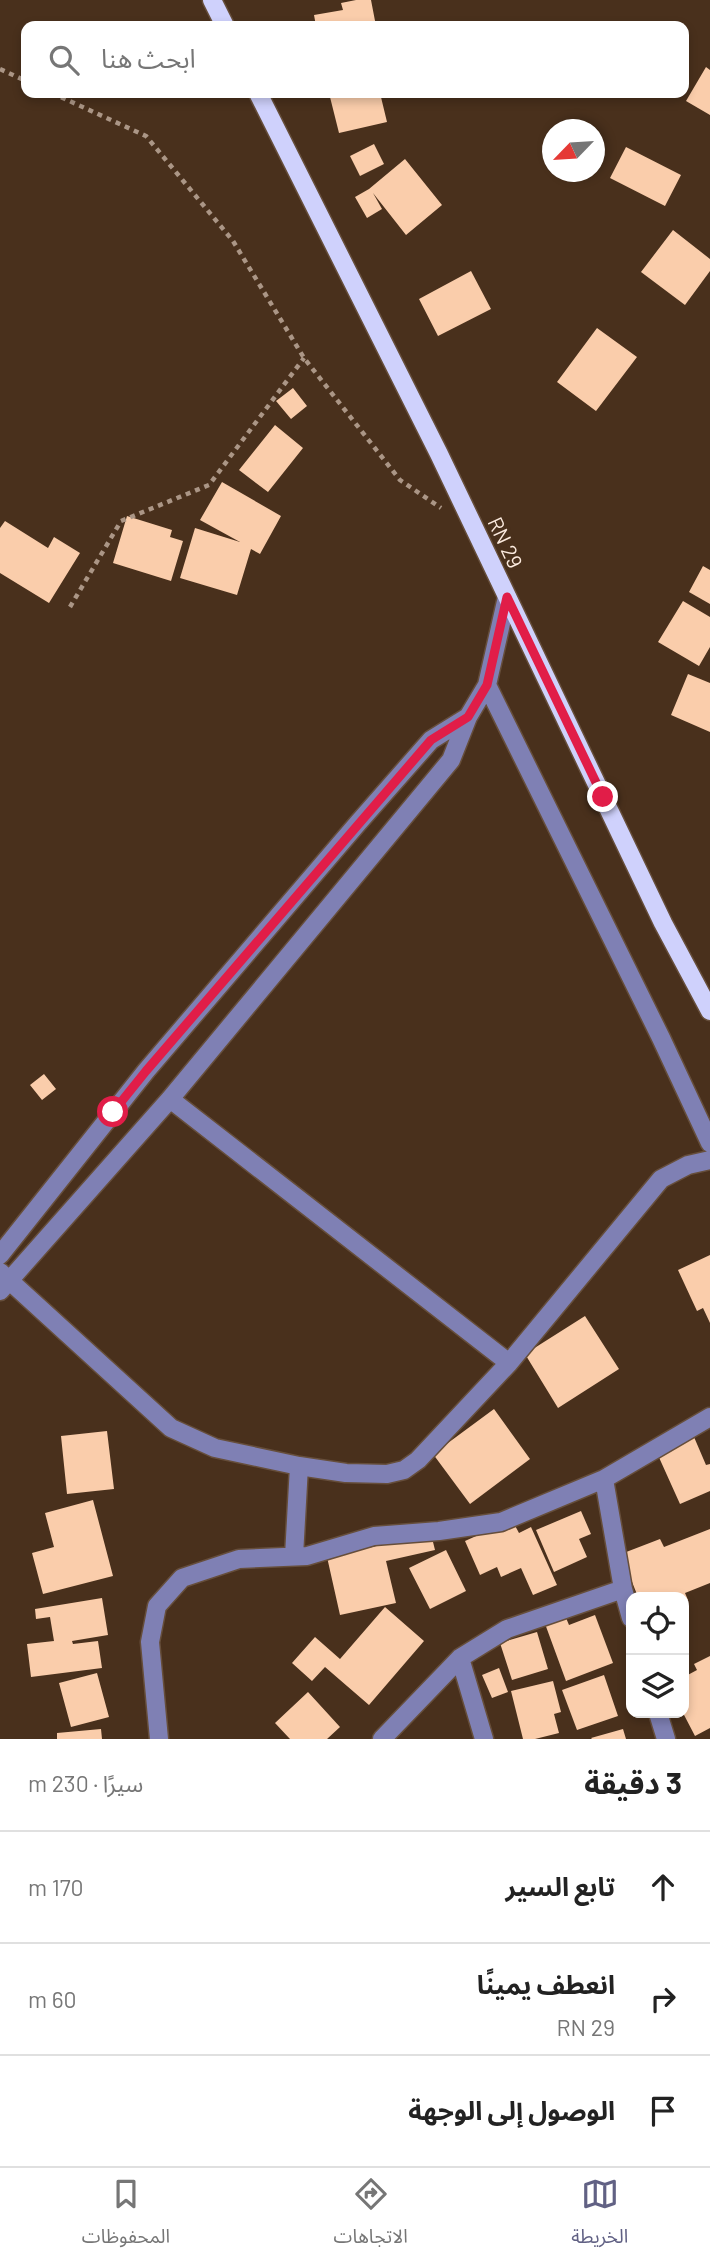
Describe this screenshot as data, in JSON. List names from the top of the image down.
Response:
{
  "streets": {
    "main road": ["RN 29"]
  },
  "north": "bottom left",
  "page": {
    "search": "ابحث هنا",
    "heading": ["3 دقيقة", "سيرًا · 230 m"],
    "list": [
      ["تابع السير", "170 m"],
      ["انعطف يمينًا", "RN 29", "60 m"],
      "الوصول إلى الوجهة"
    ],
    "nav": ["الخريطة", "الاتجاهات", "المحفوظات"]
  }
}
